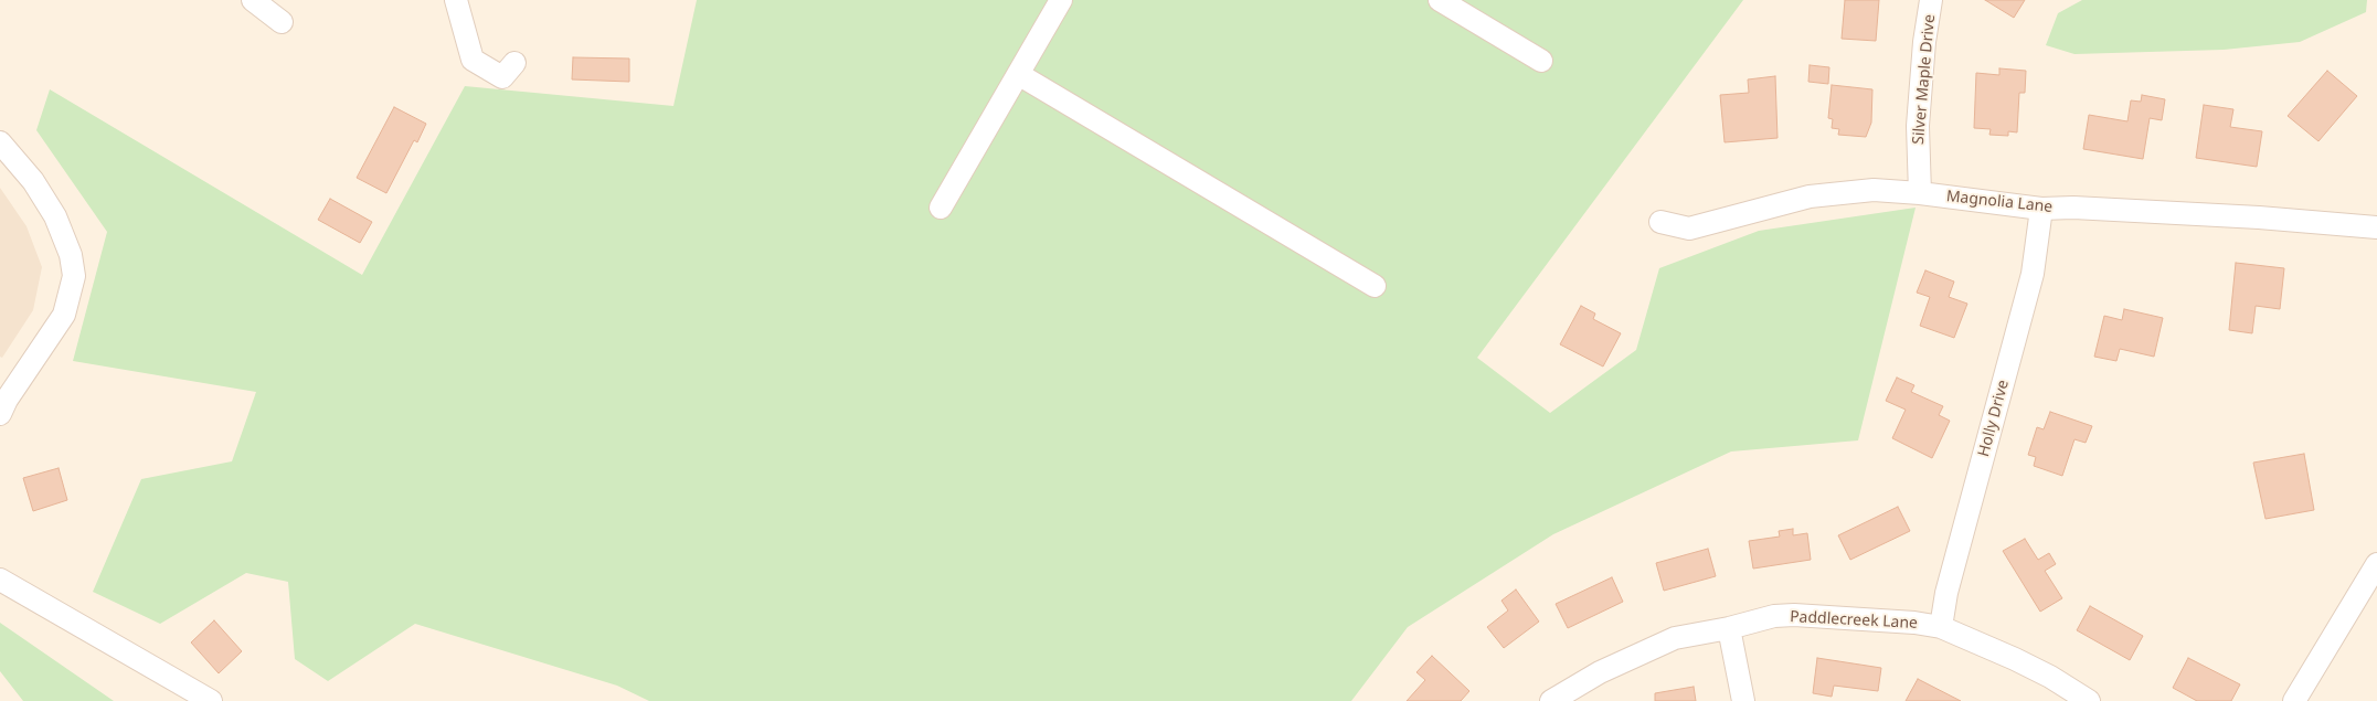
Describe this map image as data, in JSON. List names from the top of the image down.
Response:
{
  "streets": {
    "street": [
      "Silver Maple Drive",
      "Magnolia Lane",
      "Holly Drive",
      "Paddlecreek Lane"
    ]
  },
  "crossings": [
    ["Silver Maple Drive", "Magnolia Lane"],
    ["Magnolia Lane", "Holly Drive"],
    ["Holly Drive", "Paddlecreek Lane"]
  ]
}
